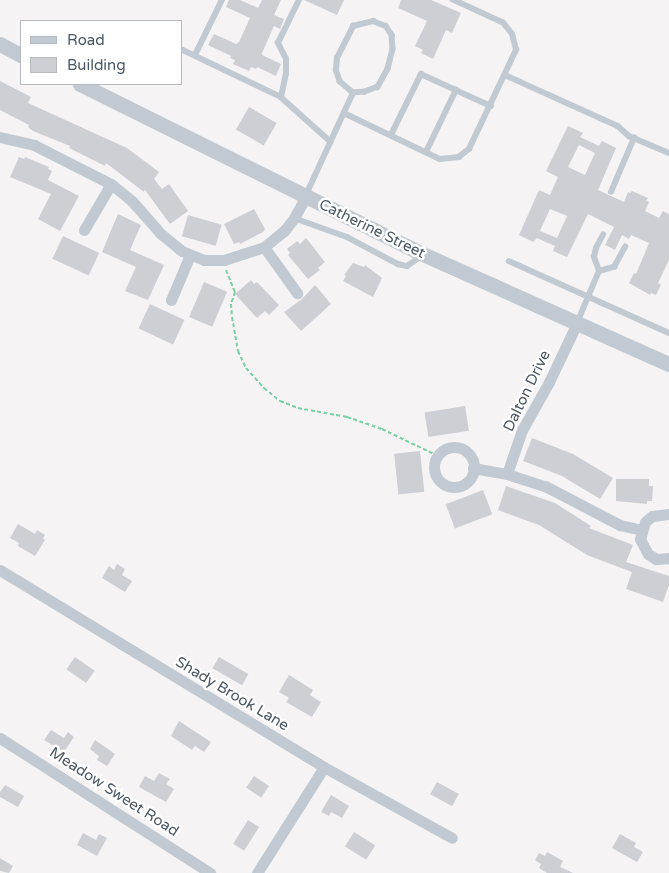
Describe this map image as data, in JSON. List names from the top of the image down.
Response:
{
  "streets": {
    "street": [
      "Catherine Street",
      "Dalton Drive",
      "Shady Brook Lane",
      "Meadow Sweet Road"
    ]
  },
  "crossings": [
    ["Catherine Street", "Dalton Drive"]
  ],
  "legend": ["Road", "Building"]
}
